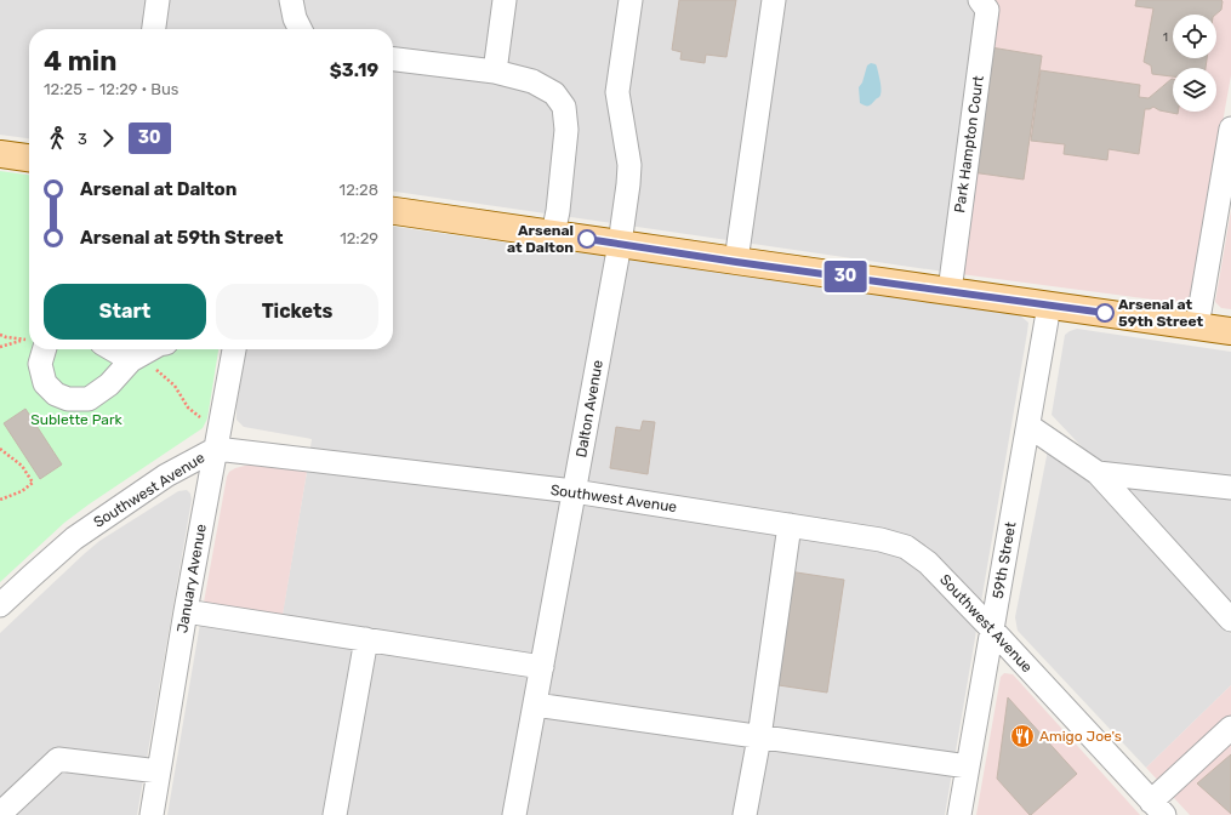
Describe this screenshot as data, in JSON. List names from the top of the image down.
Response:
{
  "streets": {
    "street": [
      "Park Hampton Court",
      "Dalton Avenue",
      "Southwest Avenue",
      "59th Street",
      "January Avenue"
    ]
  },
  "crossings": [
    ["Dalton Avenue", "Southwest Avenue"],
    ["Southwest Avenue", "59th Street"],
    ["Southwest Avenue", "January Avenue"]
  ],
  "parks": ["Sublette Park"],
  "places": {
    "other": ["Arsenal at Dalton", "Arsenal at 59th Street"],
    "restaurant": ["Amigo Joe's"]
  },
  "lines": ["bus line 30"],
  "house_numbers": ["1"],
  "page": {
    "on_map": "30",
    "heading": ["4 min", "12:25 – 12:29 · Bus", "$3.19"],
    "legs": ["3", "30"],
    "list": [
      {
        "name": "Arsenal at Dalton",
        "value": "12:28"
      },
      {
        "name": "Arsenal at 59th Street",
        "value": "12:29"
      }
    ],
    "buttons": ["Start", "Tickets"]
  }
}
